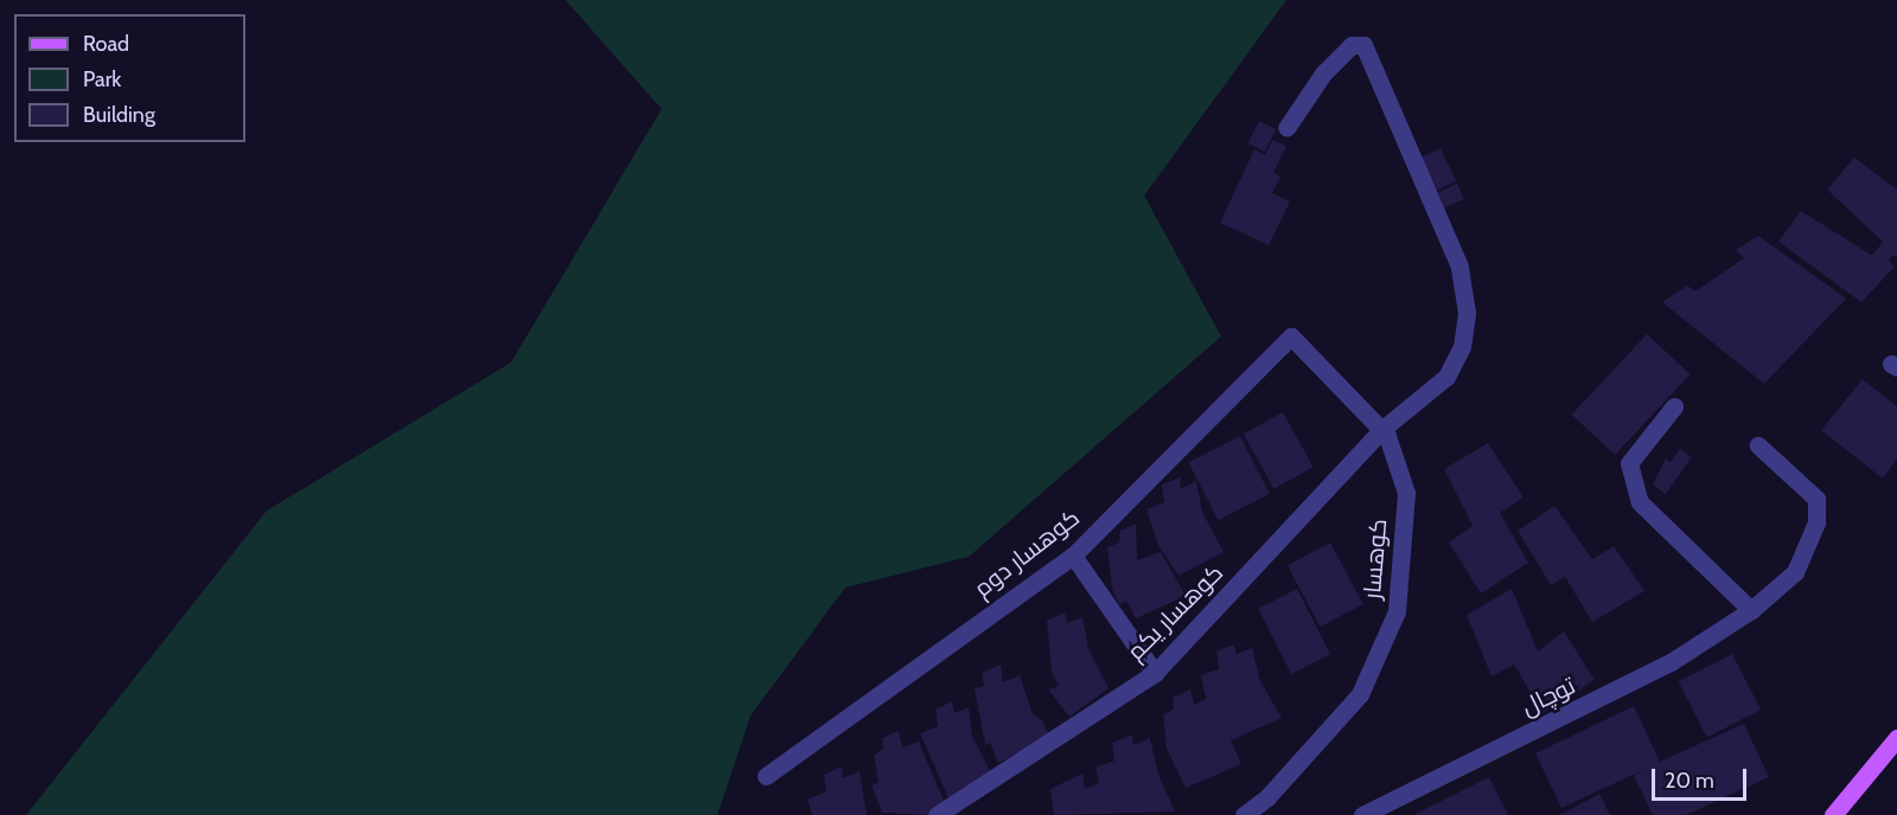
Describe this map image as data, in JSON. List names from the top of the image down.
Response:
{
  "streets": {
    "street": [
      "کوهسار دوم",
      "کوهسار",
      "کوهسار یکم",
      "توچال"
    ]
  },
  "crossings": [
    ["کوهسار دوم", "کوهسار"],
    ["کوهسار", "کوهسار یکم"]
  ],
  "legend": ["Road", "Park", "Building"],
  "scale_bar": "20 m"
}
